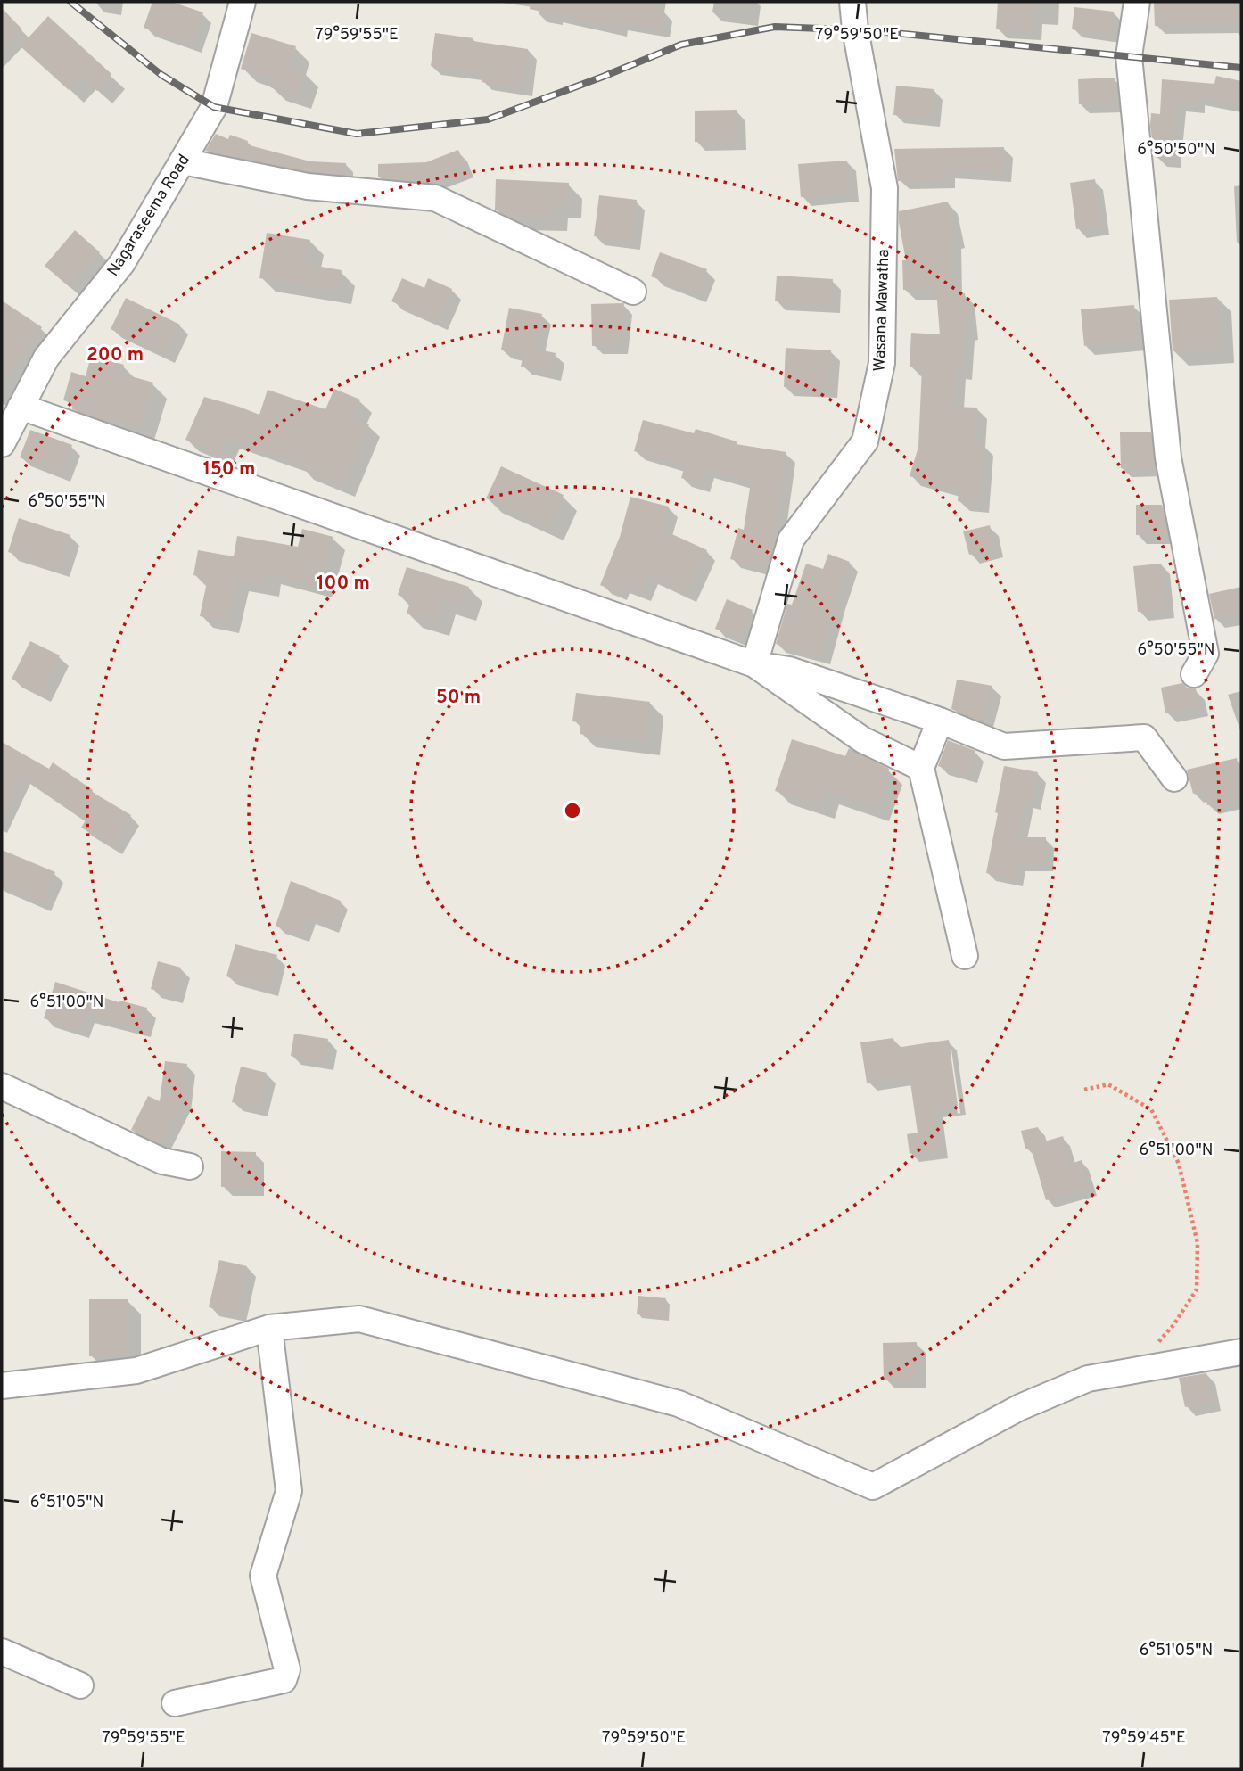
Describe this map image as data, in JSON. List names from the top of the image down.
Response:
{
  "streets": {
    "street": ["Nagaraseema Road", "Wasana Mawatha"]
  },
  "coordinates": [
    "79°59'55\"E",
    "79°59'50\"E",
    "6°50'50\"N",
    "6°50'55\"N",
    "6°51'00\"N",
    "6°51'05\"N",
    "79°59'45\"E"
  ],
  "rings": [
    "200 m",
    "150 m",
    "100 m",
    "50 m"
  ]
}
